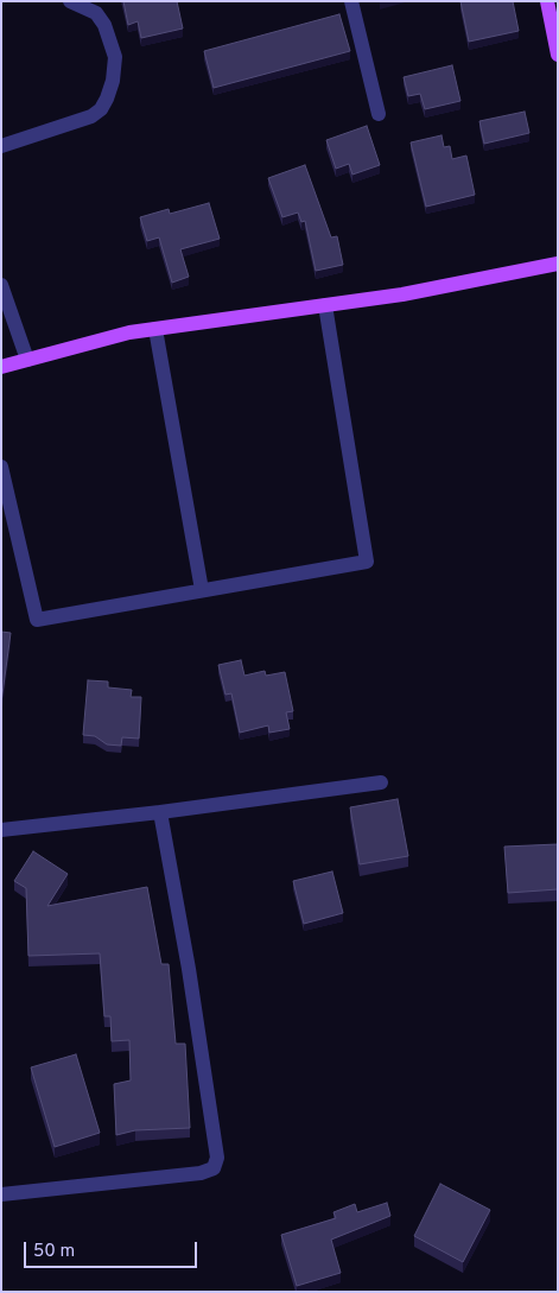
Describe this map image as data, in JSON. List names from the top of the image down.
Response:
{
  "scale_bar": "50 m"
}
